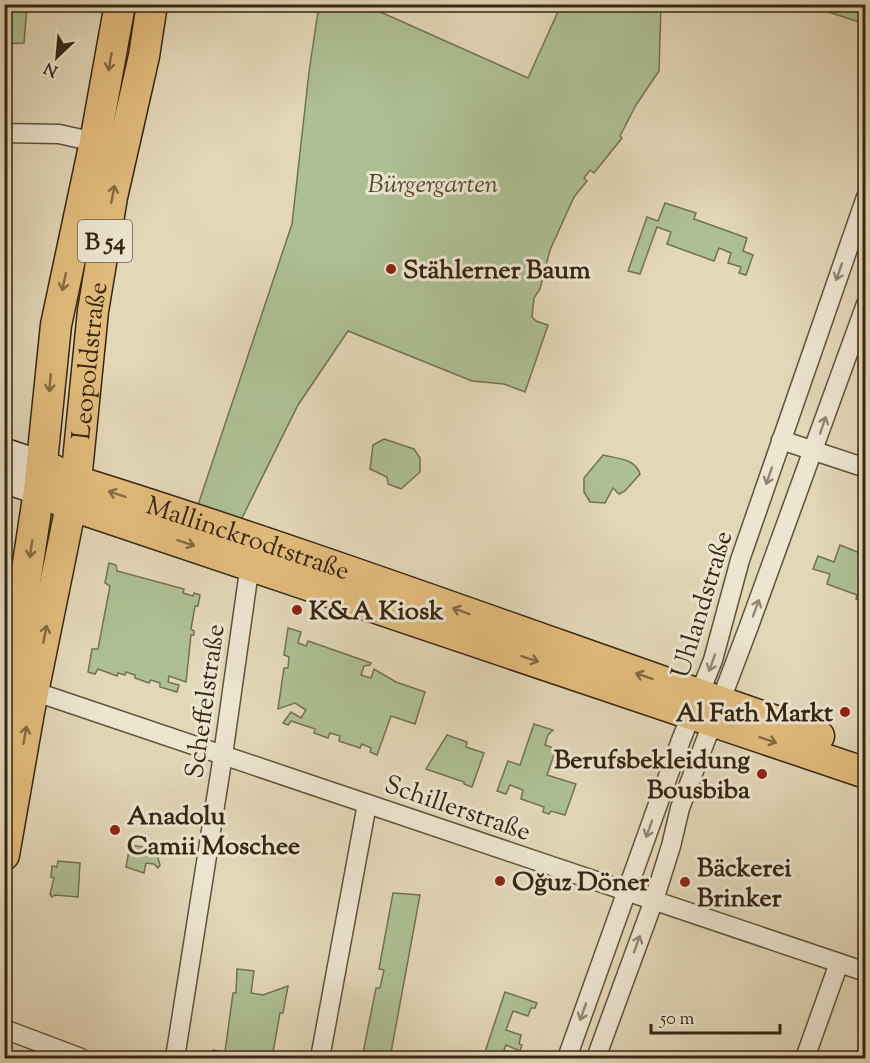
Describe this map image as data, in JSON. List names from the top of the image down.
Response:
{
  "streets": {
    "main road": ["B 54", "Leopoldstraße", "Mallinckrodtstraße"],
    "street": ["Uhlandstraße", "Scheffelstraße", "Schillerstraße"]
  },
  "crossings": [
    ["B 54", "Leopoldstraße"],
    ["B 54", "Mallinckrodtstraße"],
    ["B 54", "Schillerstraße"],
    ["Leopoldstraße", "Mallinckrodtstraße"],
    ["Mallinckrodtstraße", "Uhlandstraße"],
    ["Mallinckrodtstraße", "Scheffelstraße"],
    ["Uhlandstraße", "Schillerstraße"],
    ["Scheffelstraße", "Schillerstraße"]
  ],
  "parks": ["Bürgergarten"],
  "places": [
    "Stählerner Baum",
    "K&A Kiosk",
    "Al Fath Markt",
    "Berufsbekleidung Bousbiba",
    "Anadolu Camii Moschee",
    "Oğuz Döner",
    "Bäckerei Brinker"
  ],
  "scale_bar": "50 m",
  "north": "bottom left"
}
